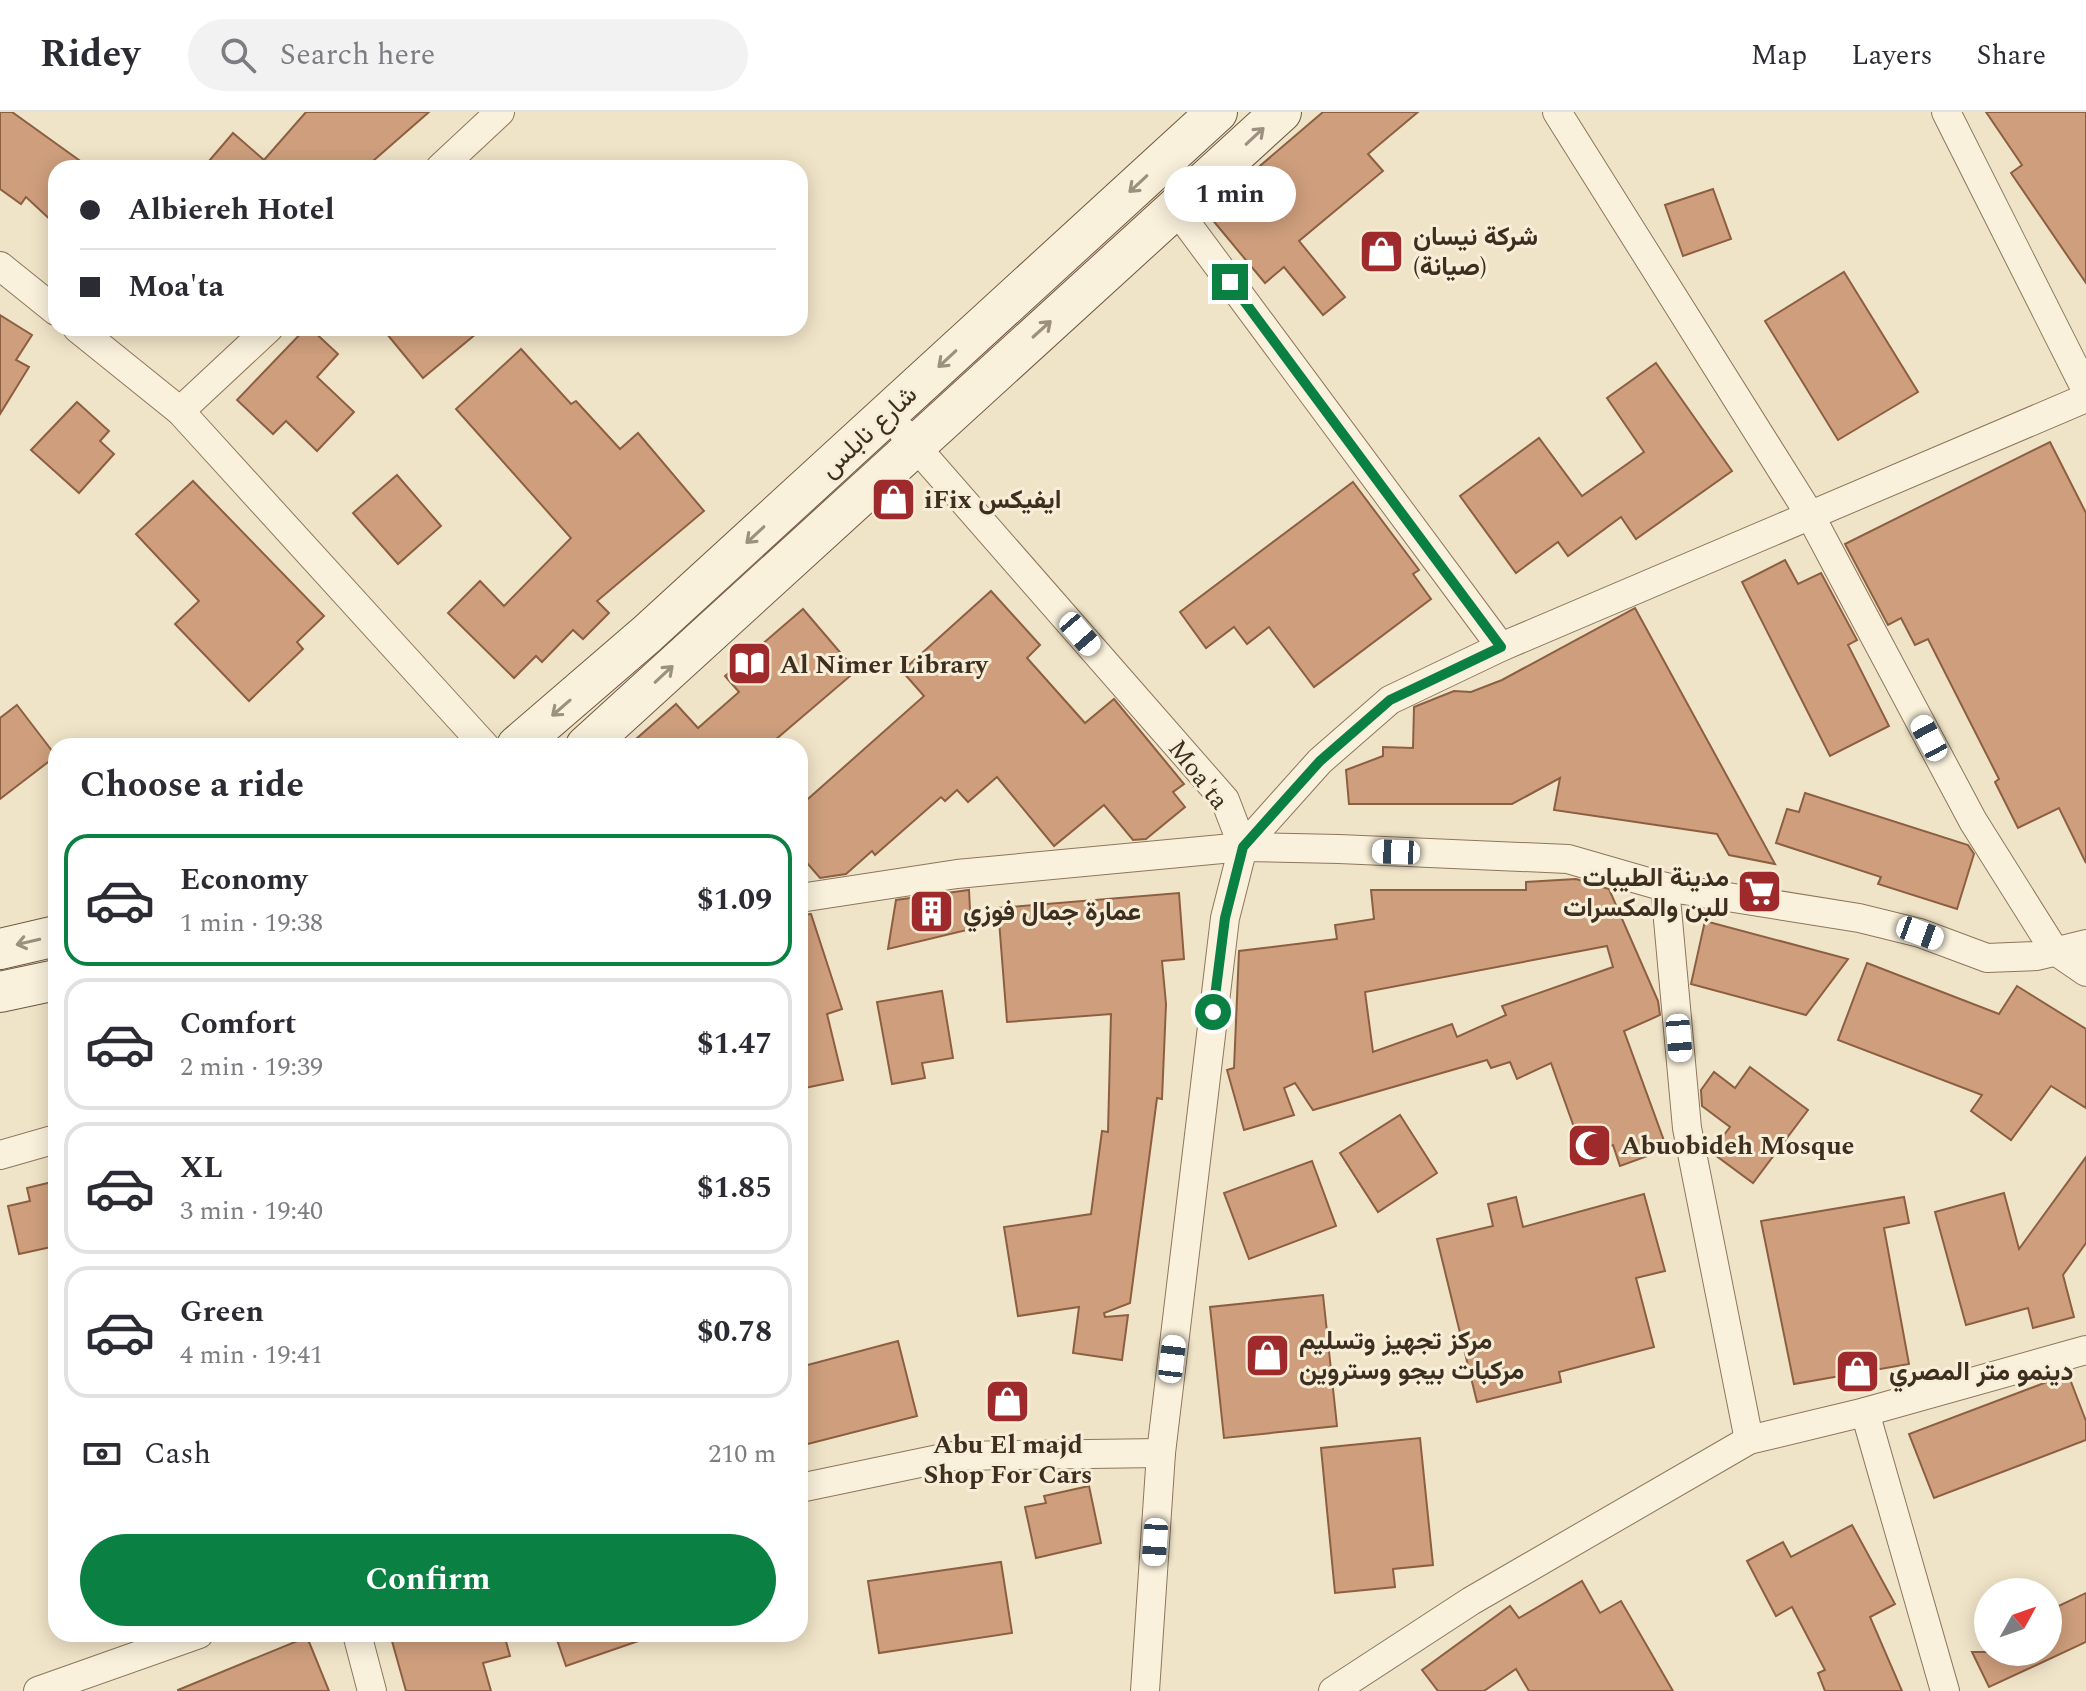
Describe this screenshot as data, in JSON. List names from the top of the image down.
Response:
{
  "streets": {
    "main road": ["شارع نابلس"],
    "street": ["Moa'ta"]
  },
  "crossings": [
    ["شارع نابلس", "Moa'ta"]
  ],
  "places": {
    "shop": [
      "شركة نيسان (صيانة)",
      "iFix ايفيكس",
      "مركز تجهيز وتسليم مركبات بيجو وستروين",
      "دينمو متر المصري",
      "Abu El majd Shop For Cars"
    ],
    "library": ["Al Nimer Library"],
    "supermarket": ["مدينة الطيبات للبن والمكسرات"],
    "building": ["عمارة جمال فوزي"],
    "mosque": ["Abuobideh Mosque"]
  },
  "north": "top right",
  "page": {
    "header": "Ridey",
    "search": "Search here",
    "nav": ["Map", "Layers", "Share"],
    "banner": ["Albiereh Hotel", "Moa'ta"],
    "bubble": "1 min",
    "heading": "Choose a ride",
    "list": [
      {
        "name": "Economy",
        "note": "1 min · 19:38",
        "value": "$1.09"
      },
      {
        "name": "Comfort",
        "note": "2 min · 19:39",
        "value": "$1.47"
      },
      {
        "name": "XL",
        "note": "3 min · 19:40",
        "value": "$1.85"
      },
      {
        "name": "Green",
        "note": "4 min · 19:41",
        "value": "$0.78"
      }
    ],
    "pay": ["Cash", "210 m"],
    "buttons": "Confirm"
  }
}
